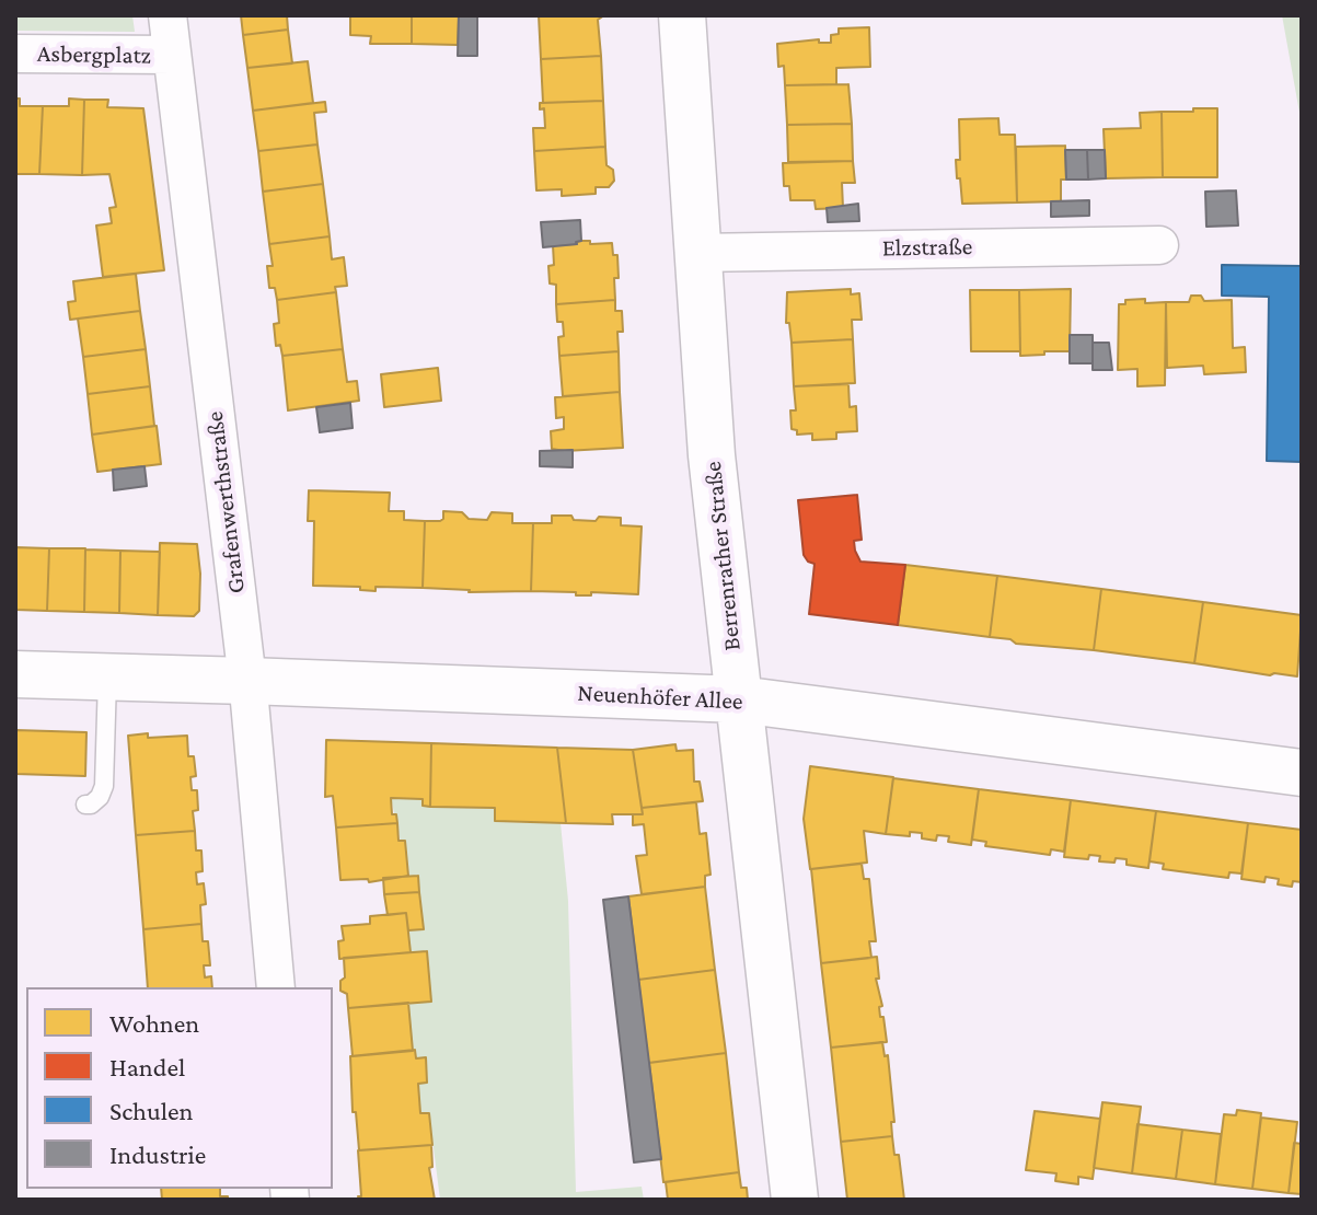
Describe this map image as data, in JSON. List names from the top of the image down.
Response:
{
  "streets": {
    "street": [
      "Asbergplatz",
      "Elzstraße",
      "Grafenwerthstraße",
      "Berrenrather Straße",
      "Neuenhöfer Allee"
    ]
  },
  "crossings": [
    ["Asbergplatz", "Grafenwerthstraße"],
    ["Elzstraße", "Berrenrather Straße"],
    ["Grafenwerthstraße", "Neuenhöfer Allee"],
    ["Berrenrather Straße", "Neuenhöfer Allee"]
  ],
  "legend": [
    "Wohnen",
    "Handel",
    "Schulen",
    "Industrie"
  ]
}
